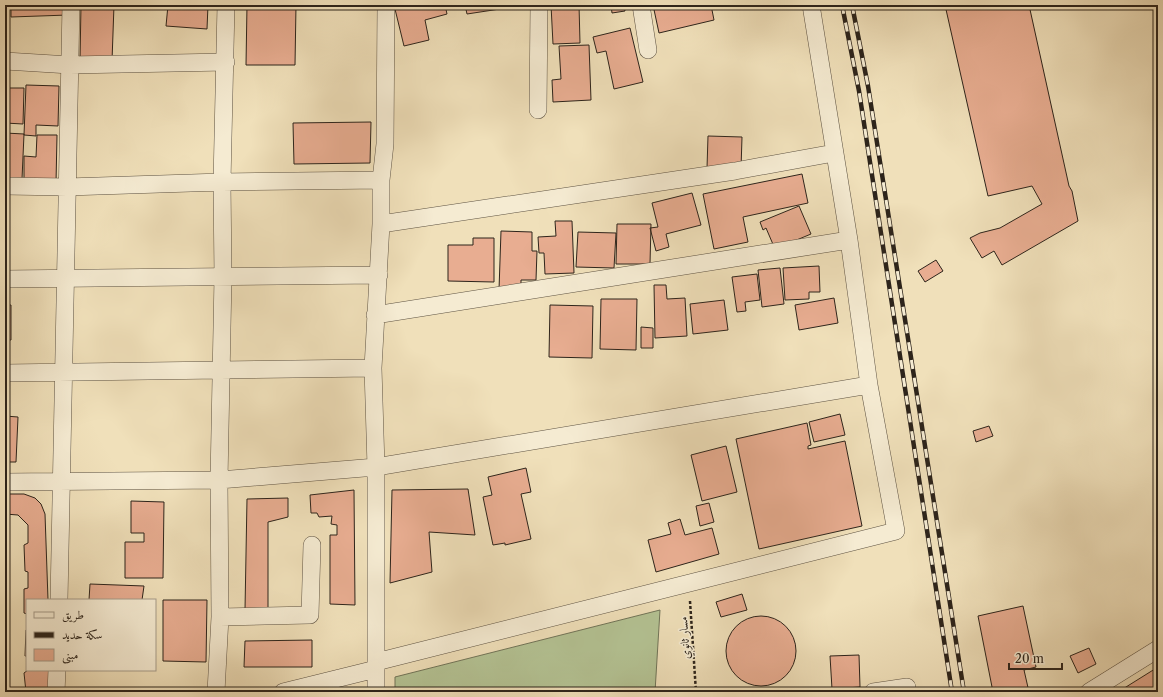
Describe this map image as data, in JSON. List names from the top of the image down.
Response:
{
  "streets": {
    "path": ["مسار ثانوي"]
  },
  "legend": ["طريق", "سكة حديد", "مبنى"],
  "scale_bar": "20 m"
}
